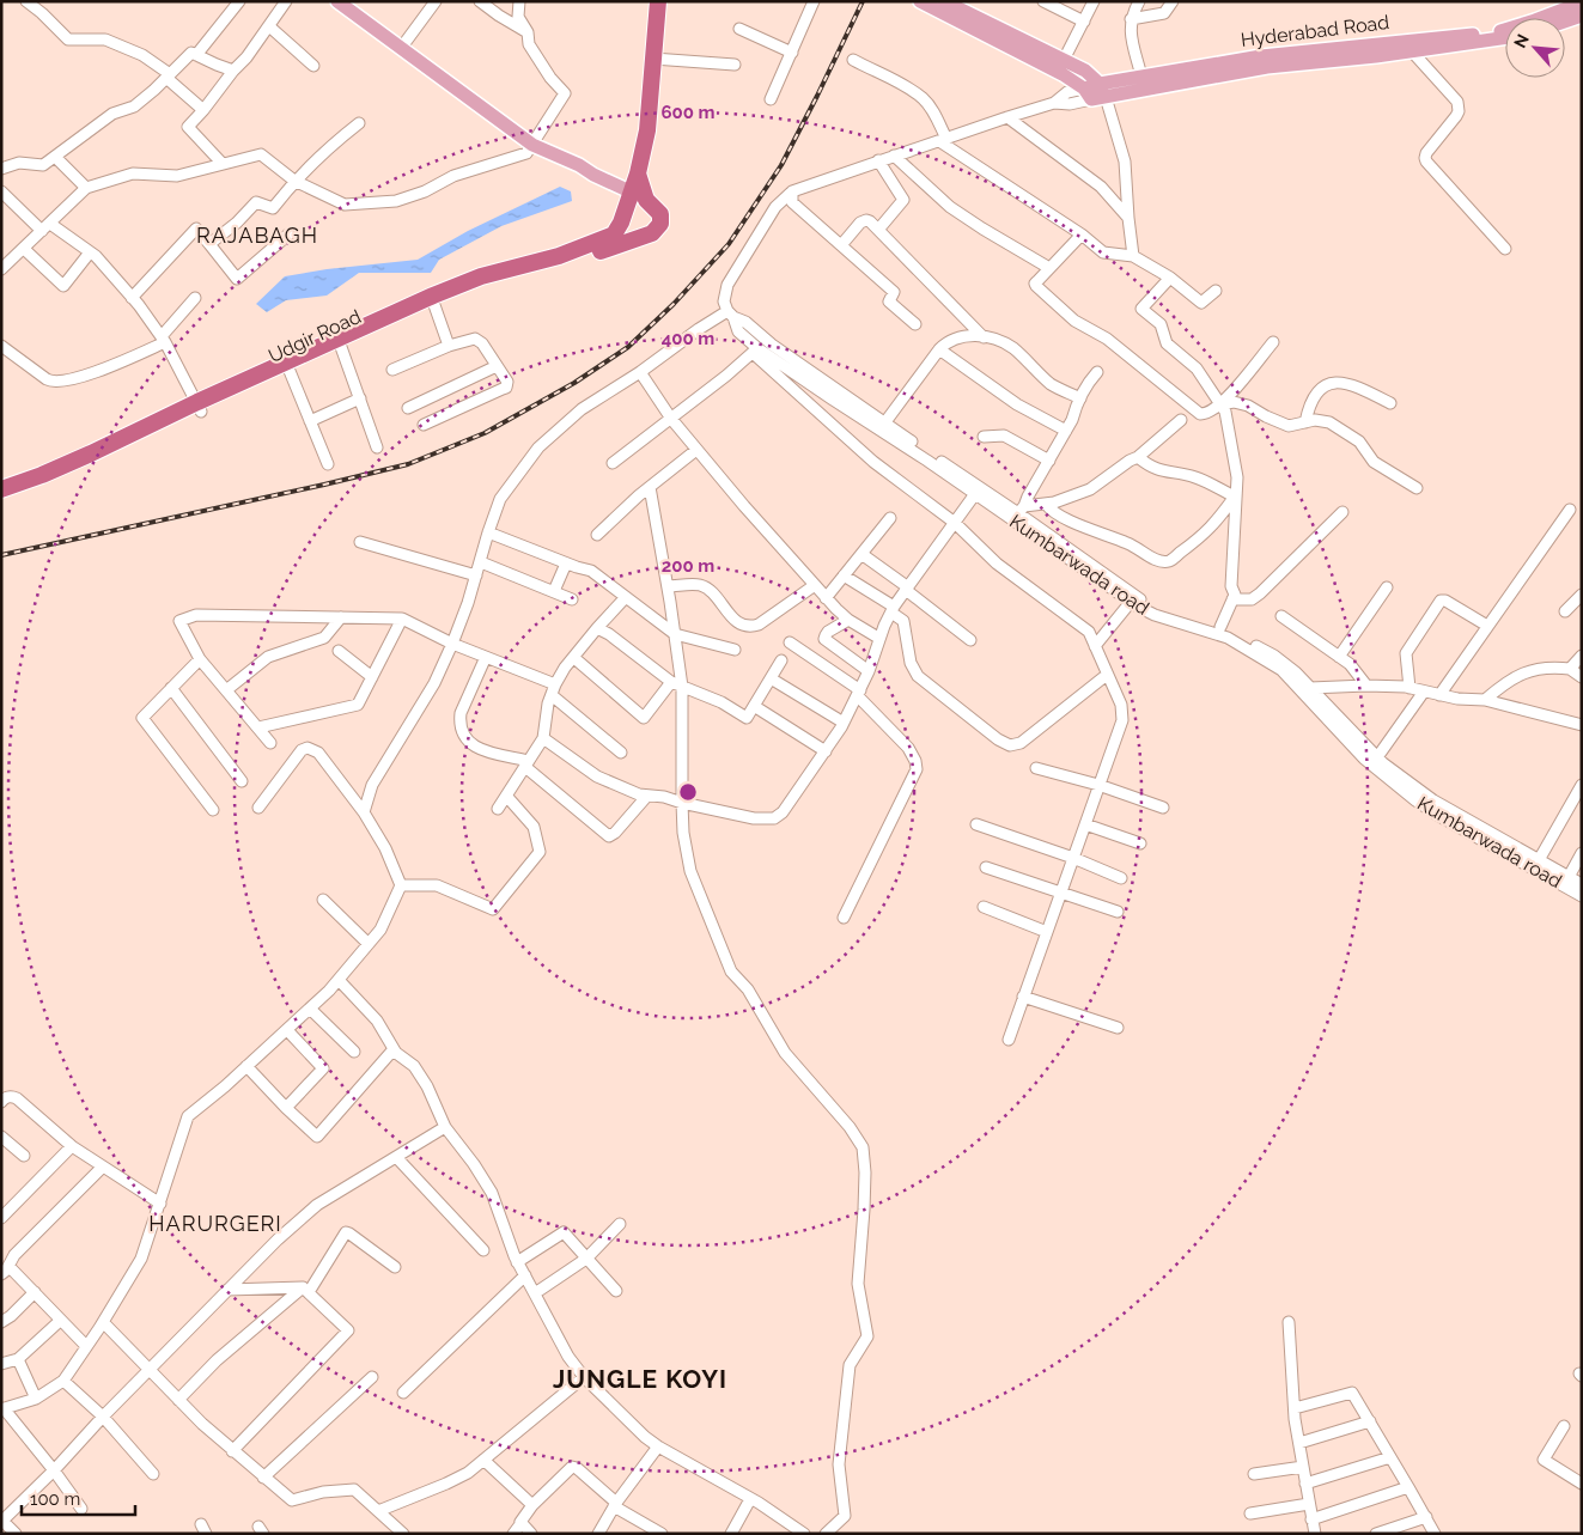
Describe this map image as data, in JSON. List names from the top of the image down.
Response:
{
  "streets": {
    "highway": ["Udgir Road"],
    "main road": ["Hyderabad Road"],
    "street": ["Kumbarwada road"]
  },
  "crossings": [
    ["Hyderabad Road", "Kumbarwada road"]
  ],
  "districts": ["RAJABAGH", "HARURGERI", "JUNGLE KOYI"],
  "scale_bar": "100 m",
  "north": "top left",
  "rings": ["600 m", "400 m", "200 m"]
}
